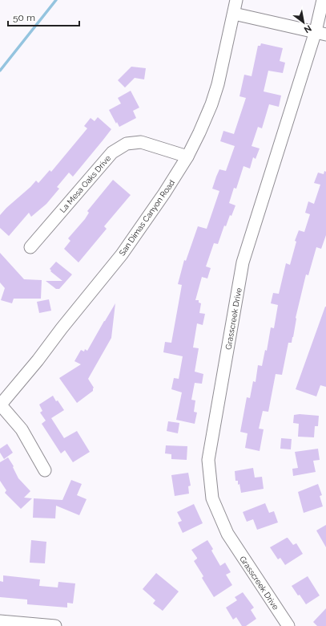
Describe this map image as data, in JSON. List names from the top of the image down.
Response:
{
  "streets": {
    "street": ["La Mesa Oaks Drive", "San Dimas Canyon Road", "Grasscreek Drive"]
  },
  "crossings": [
    ["La Mesa Oaks Drive", "San Dimas Canyon Road"]
  ],
  "scale_bar": "50 m",
  "north": "bottom right"
}
